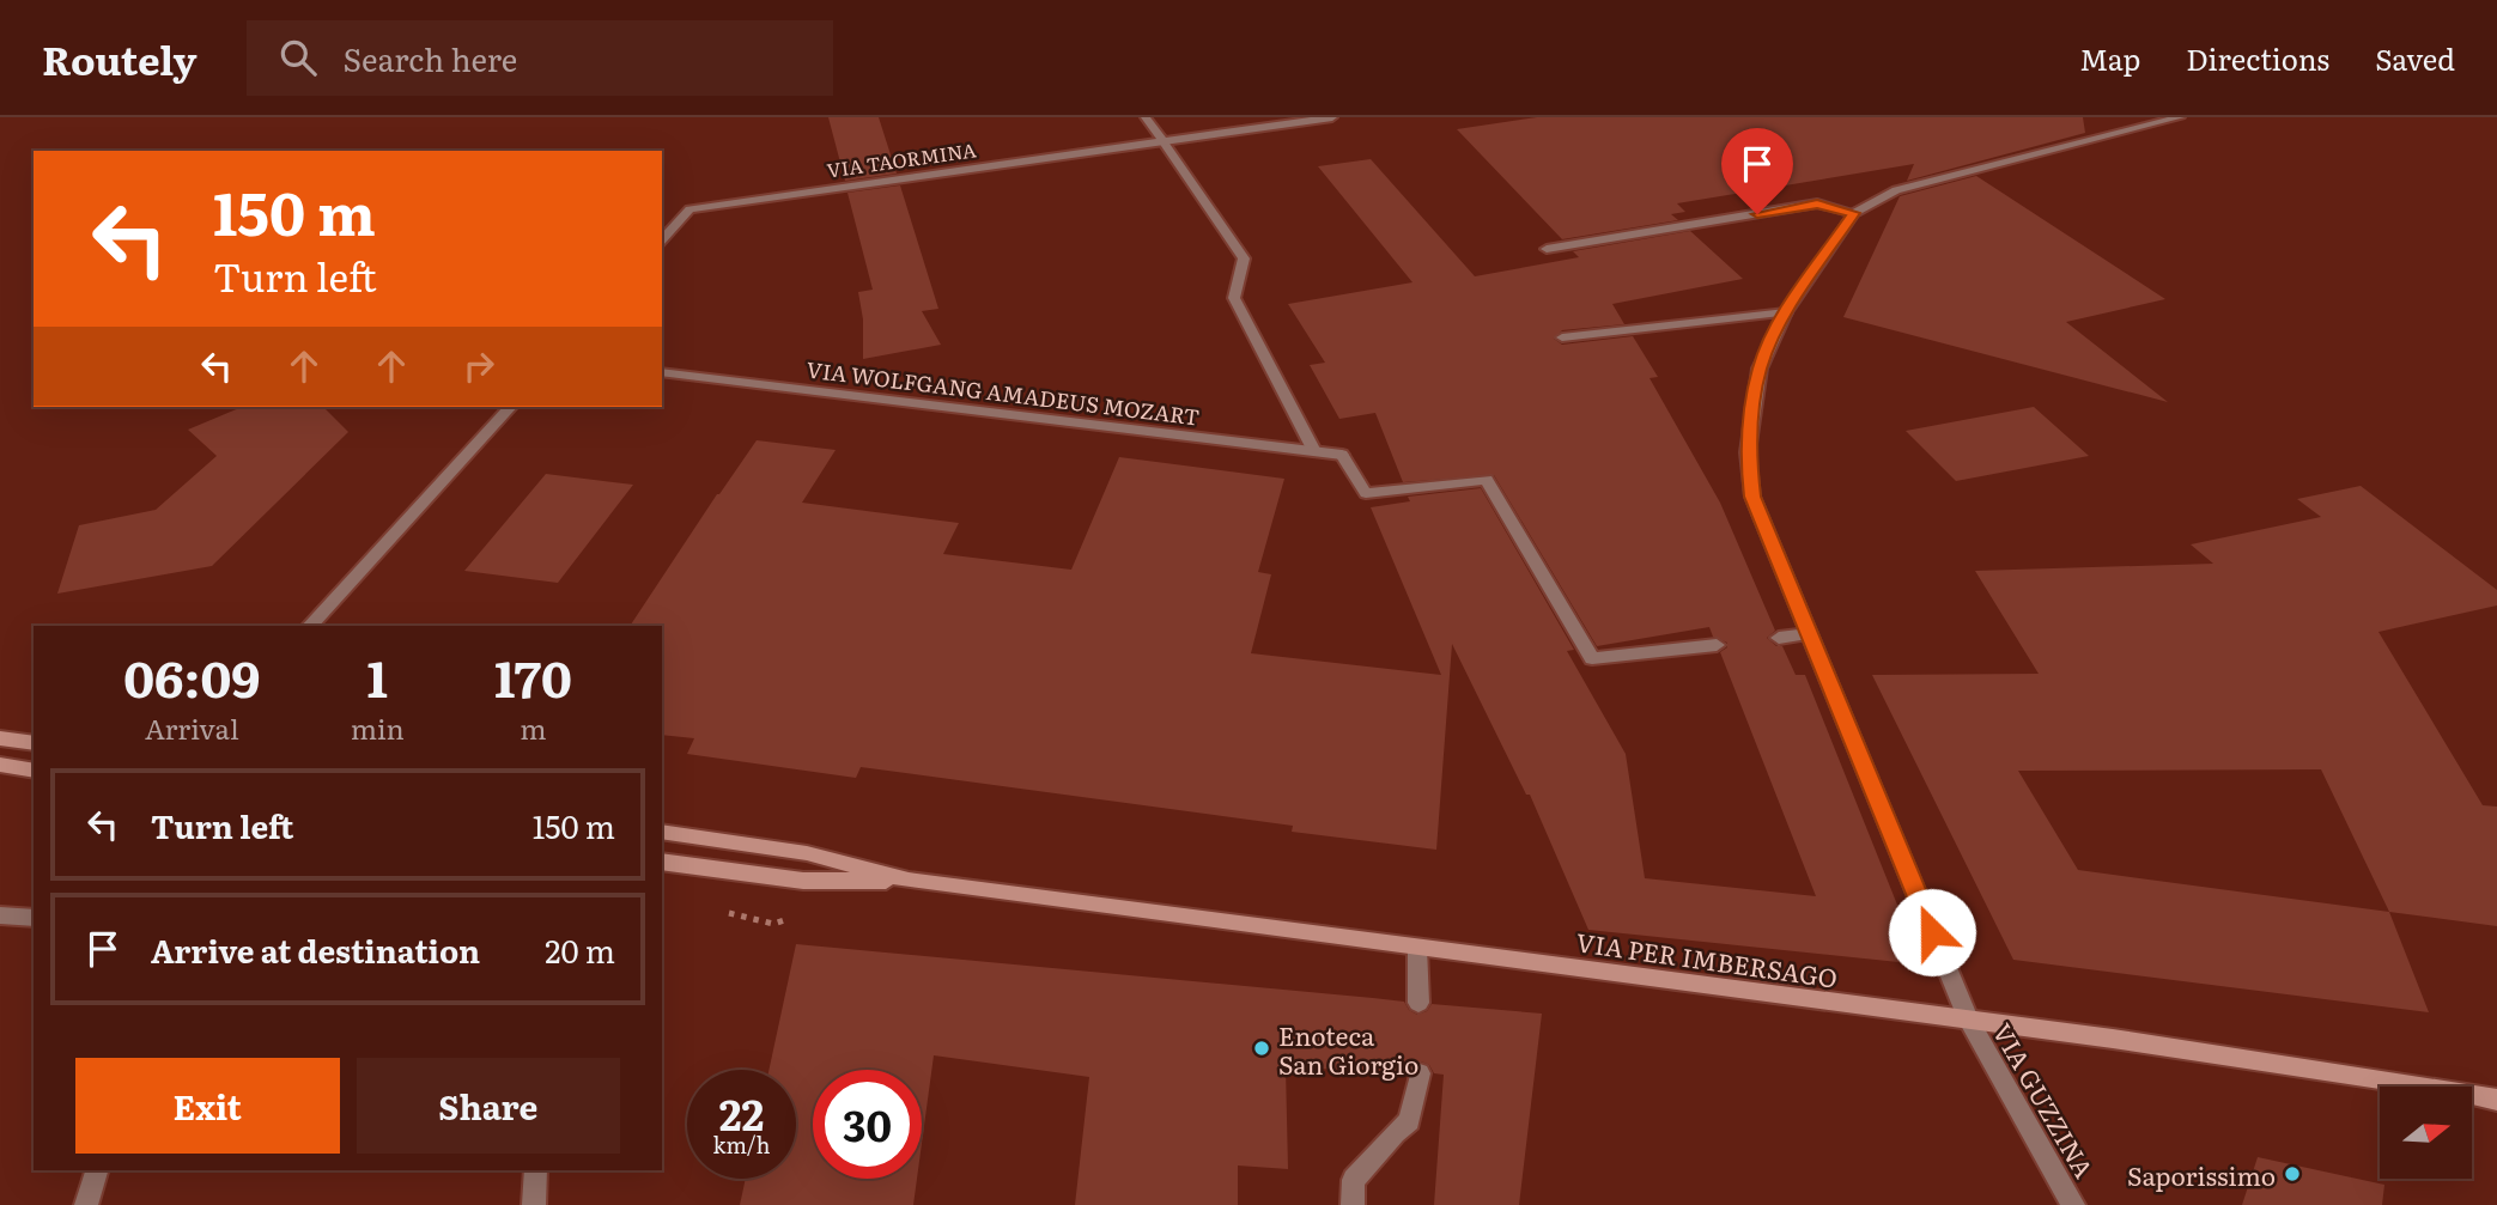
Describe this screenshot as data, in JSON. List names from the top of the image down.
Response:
{
  "streets": {
    "main road": ["VIA PER IMBERSAGO"],
    "street": ["VIA TAORMINA", "VIA WOLFGANG AMADEUS MOZART", "VIA GUZZINA"]
  },
  "crossings": [
    ["VIA PER IMBERSAGO", "VIA GUZZINA"]
  ],
  "places": ["Enoteca San Giorgio", "Saporissimo"],
  "north": "right",
  "page": {
    "header": "Routely",
    "search": "Search here",
    "nav": ["Map", "Directions", "Saved"],
    "turn": ["150 m", "Turn left"],
    "eta": [
      "06:09",
      "Arrival",
      "1",
      "min",
      "170",
      "m"
    ],
    "list": [
      {
        "name": "Turn left",
        "value": "150 m"
      },
      {
        "name": "Arrive at destination",
        "value": "20 m"
      }
    ],
    "buttons": ["Exit", "Share"],
    "speed": "22 km/h",
    "limit": "30"
  }
}
